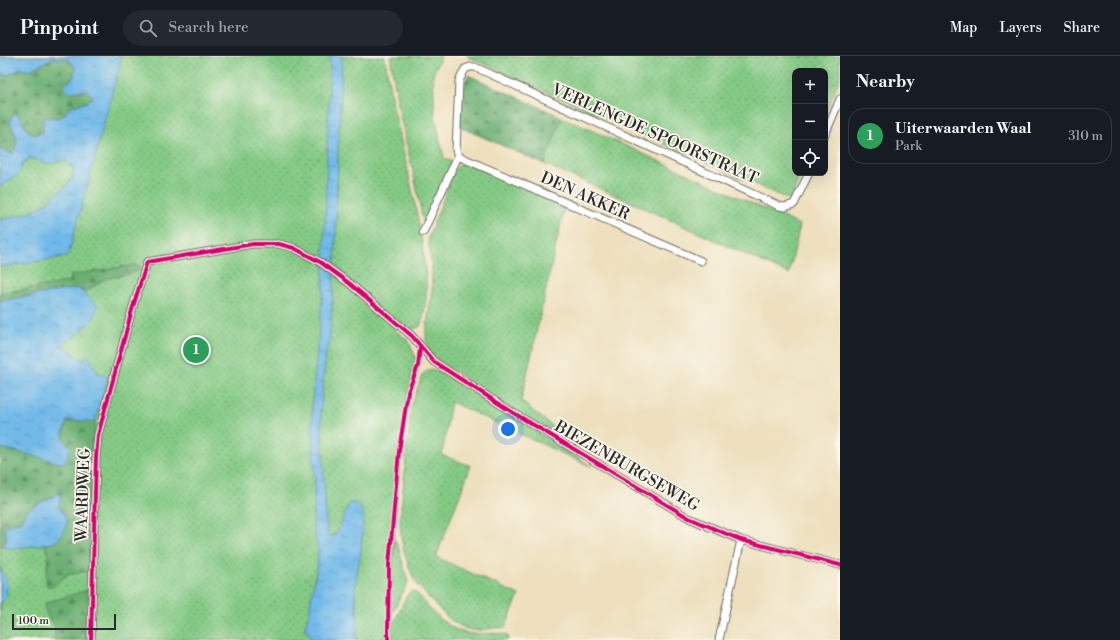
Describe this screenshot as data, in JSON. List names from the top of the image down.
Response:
{
  "streets": {
    "street": [
      "VERLENGDE SPOORSTRAAT",
      "DEN AKKER",
      "BIEZENBURGSEWEG",
      "WAARDWEG"
    ]
  },
  "crossings": [
    ["VERLENGDE SPOORSTRAAT", "DEN AKKER"],
    ["BIEZENBURGSEWEG", "WAARDWEG"]
  ],
  "scale_bar": "100 m",
  "page": {
    "header": "Pinpoint",
    "search": "Search here",
    "nav": ["Map", "Layers", "Share"],
    "heading": "Nearby",
    "map_buttons": ["+", "−"],
    "list": [
      {
        "mark": "1",
        "name": "Uiterwaarden Waal",
        "note": "Park",
        "value": "310 m"
      }
    ],
    "pins": "1",
    "scale": "100 m"
  }
}
